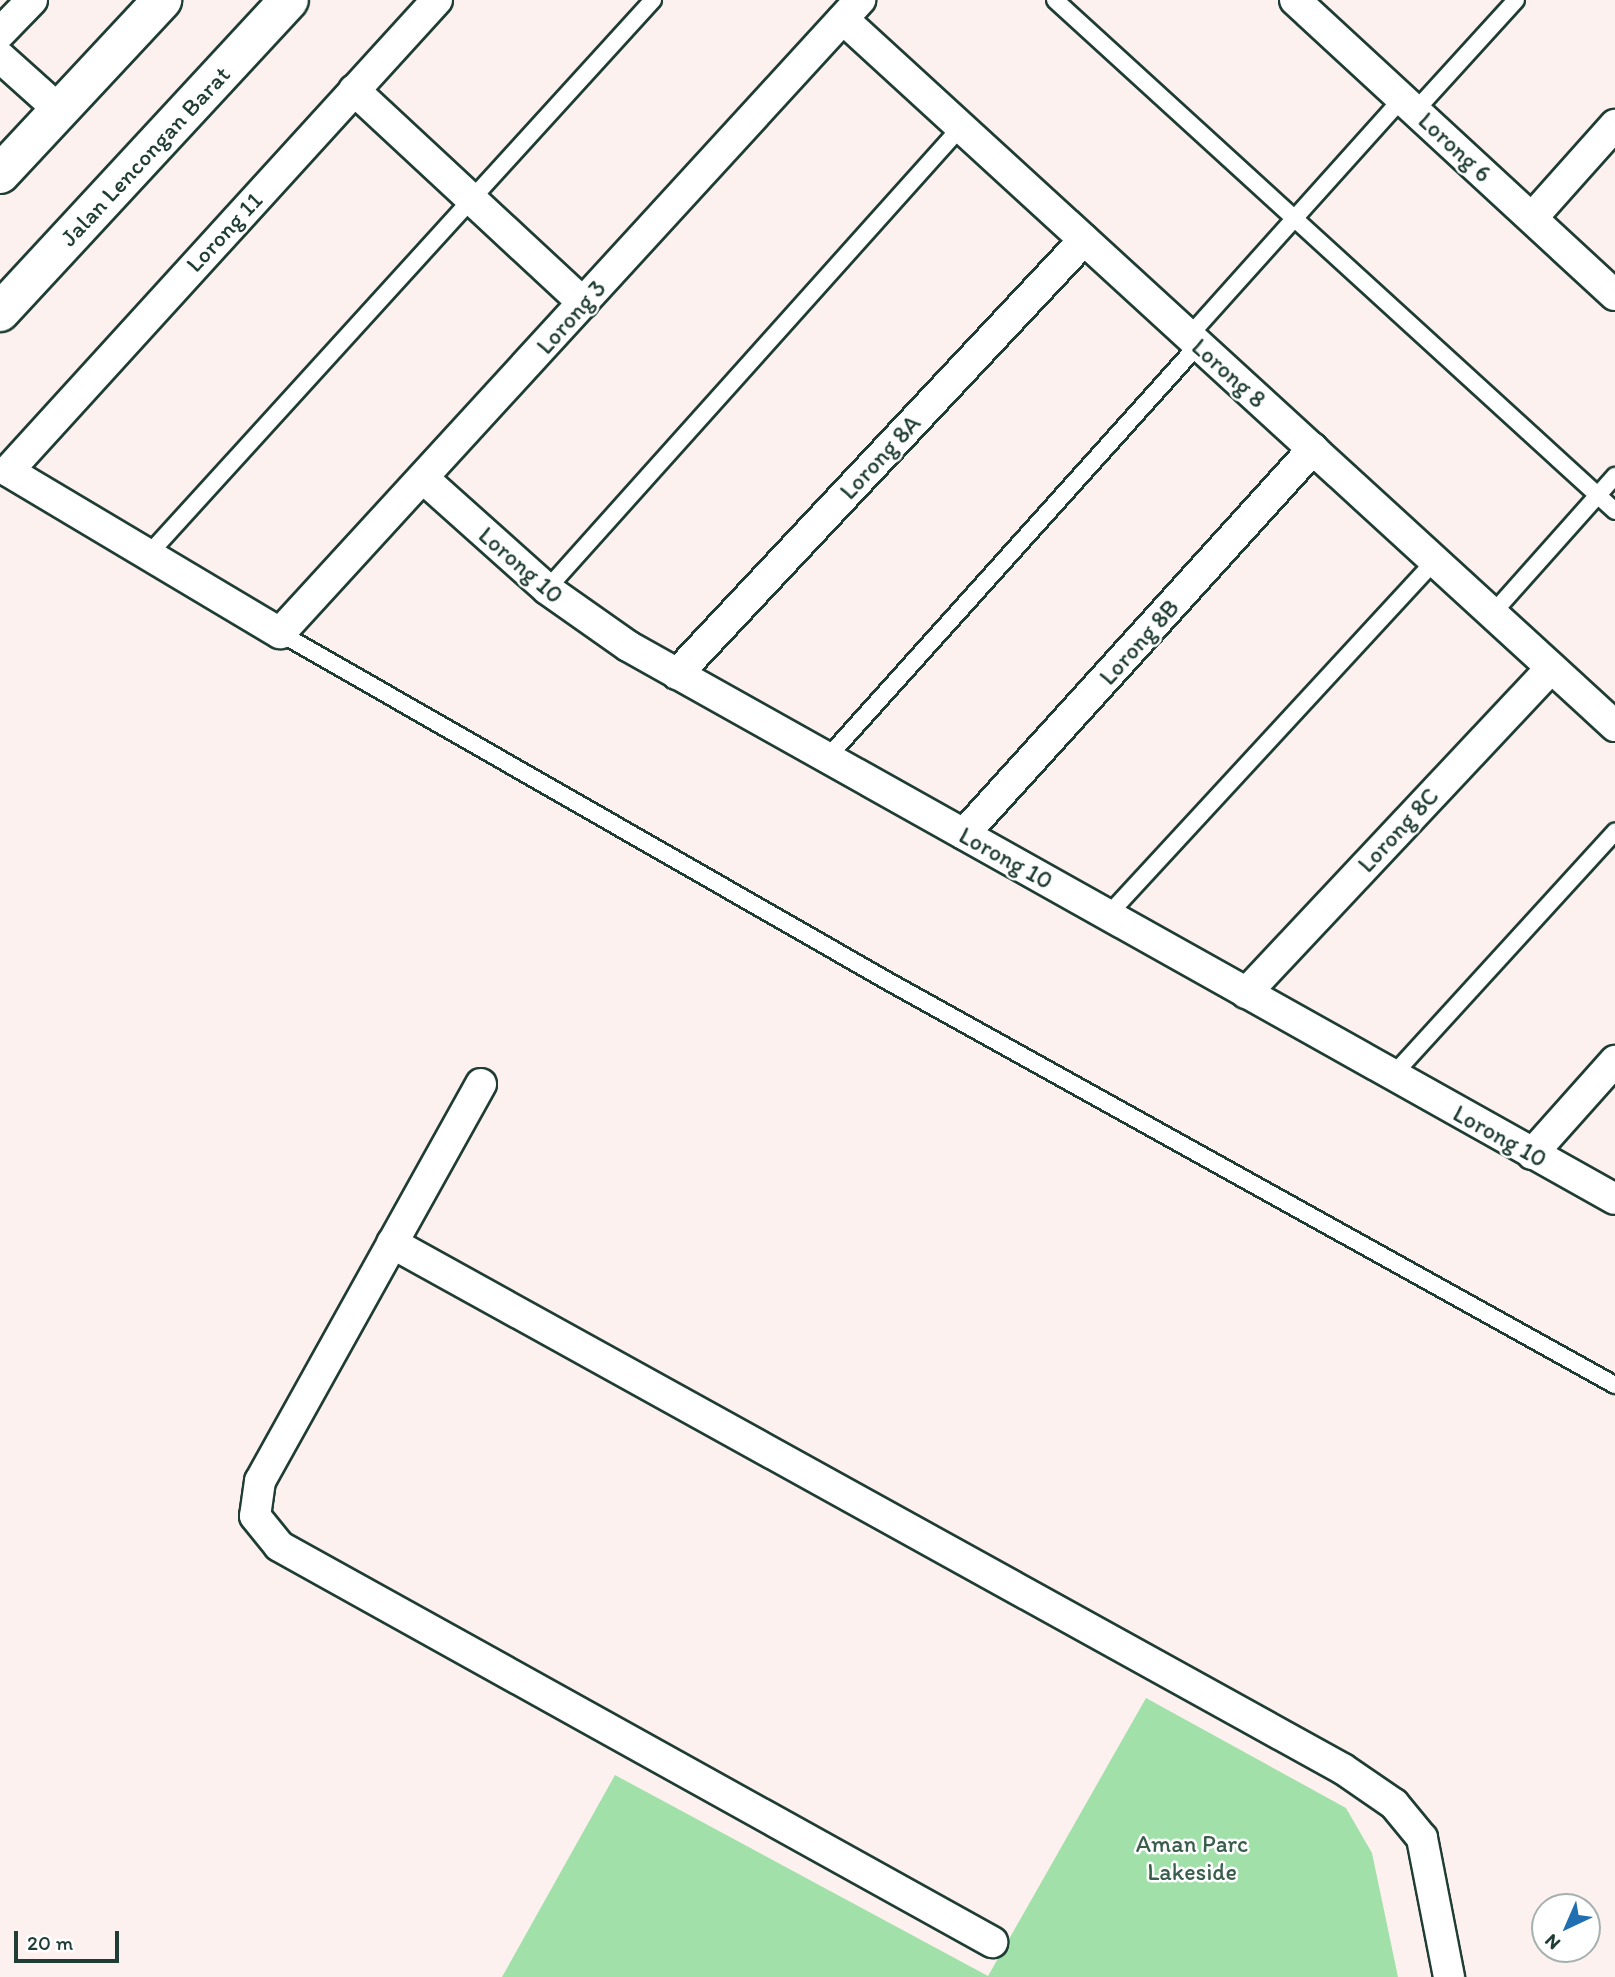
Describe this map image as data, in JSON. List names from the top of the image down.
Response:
{
  "streets": {
    "highway": ["Jalan Lencongan Barat"],
    "street": [
      "Lorong 6",
      "Lorong 11",
      "Lorong 3",
      "Lorong 8",
      "Lorong 8A",
      "Lorong 10",
      "Lorong 8B",
      "Lorong 8C"
    ]
  },
  "crossings": [
    ["Lorong 3", "Lorong 8"],
    ["Lorong 3", "Lorong 10"],
    ["Lorong 8", "Lorong 8A"],
    ["Lorong 8", "Lorong 8B"],
    ["Lorong 8", "Lorong 8C"],
    ["Lorong 8A", "Lorong 10"],
    ["Lorong 10", "Lorong 8B"],
    ["Lorong 10", "Lorong 8C"]
  ],
  "parks": ["Aman Parc Lakeside"],
  "scale_bar": "20 m",
  "north": "bottom left"
}
